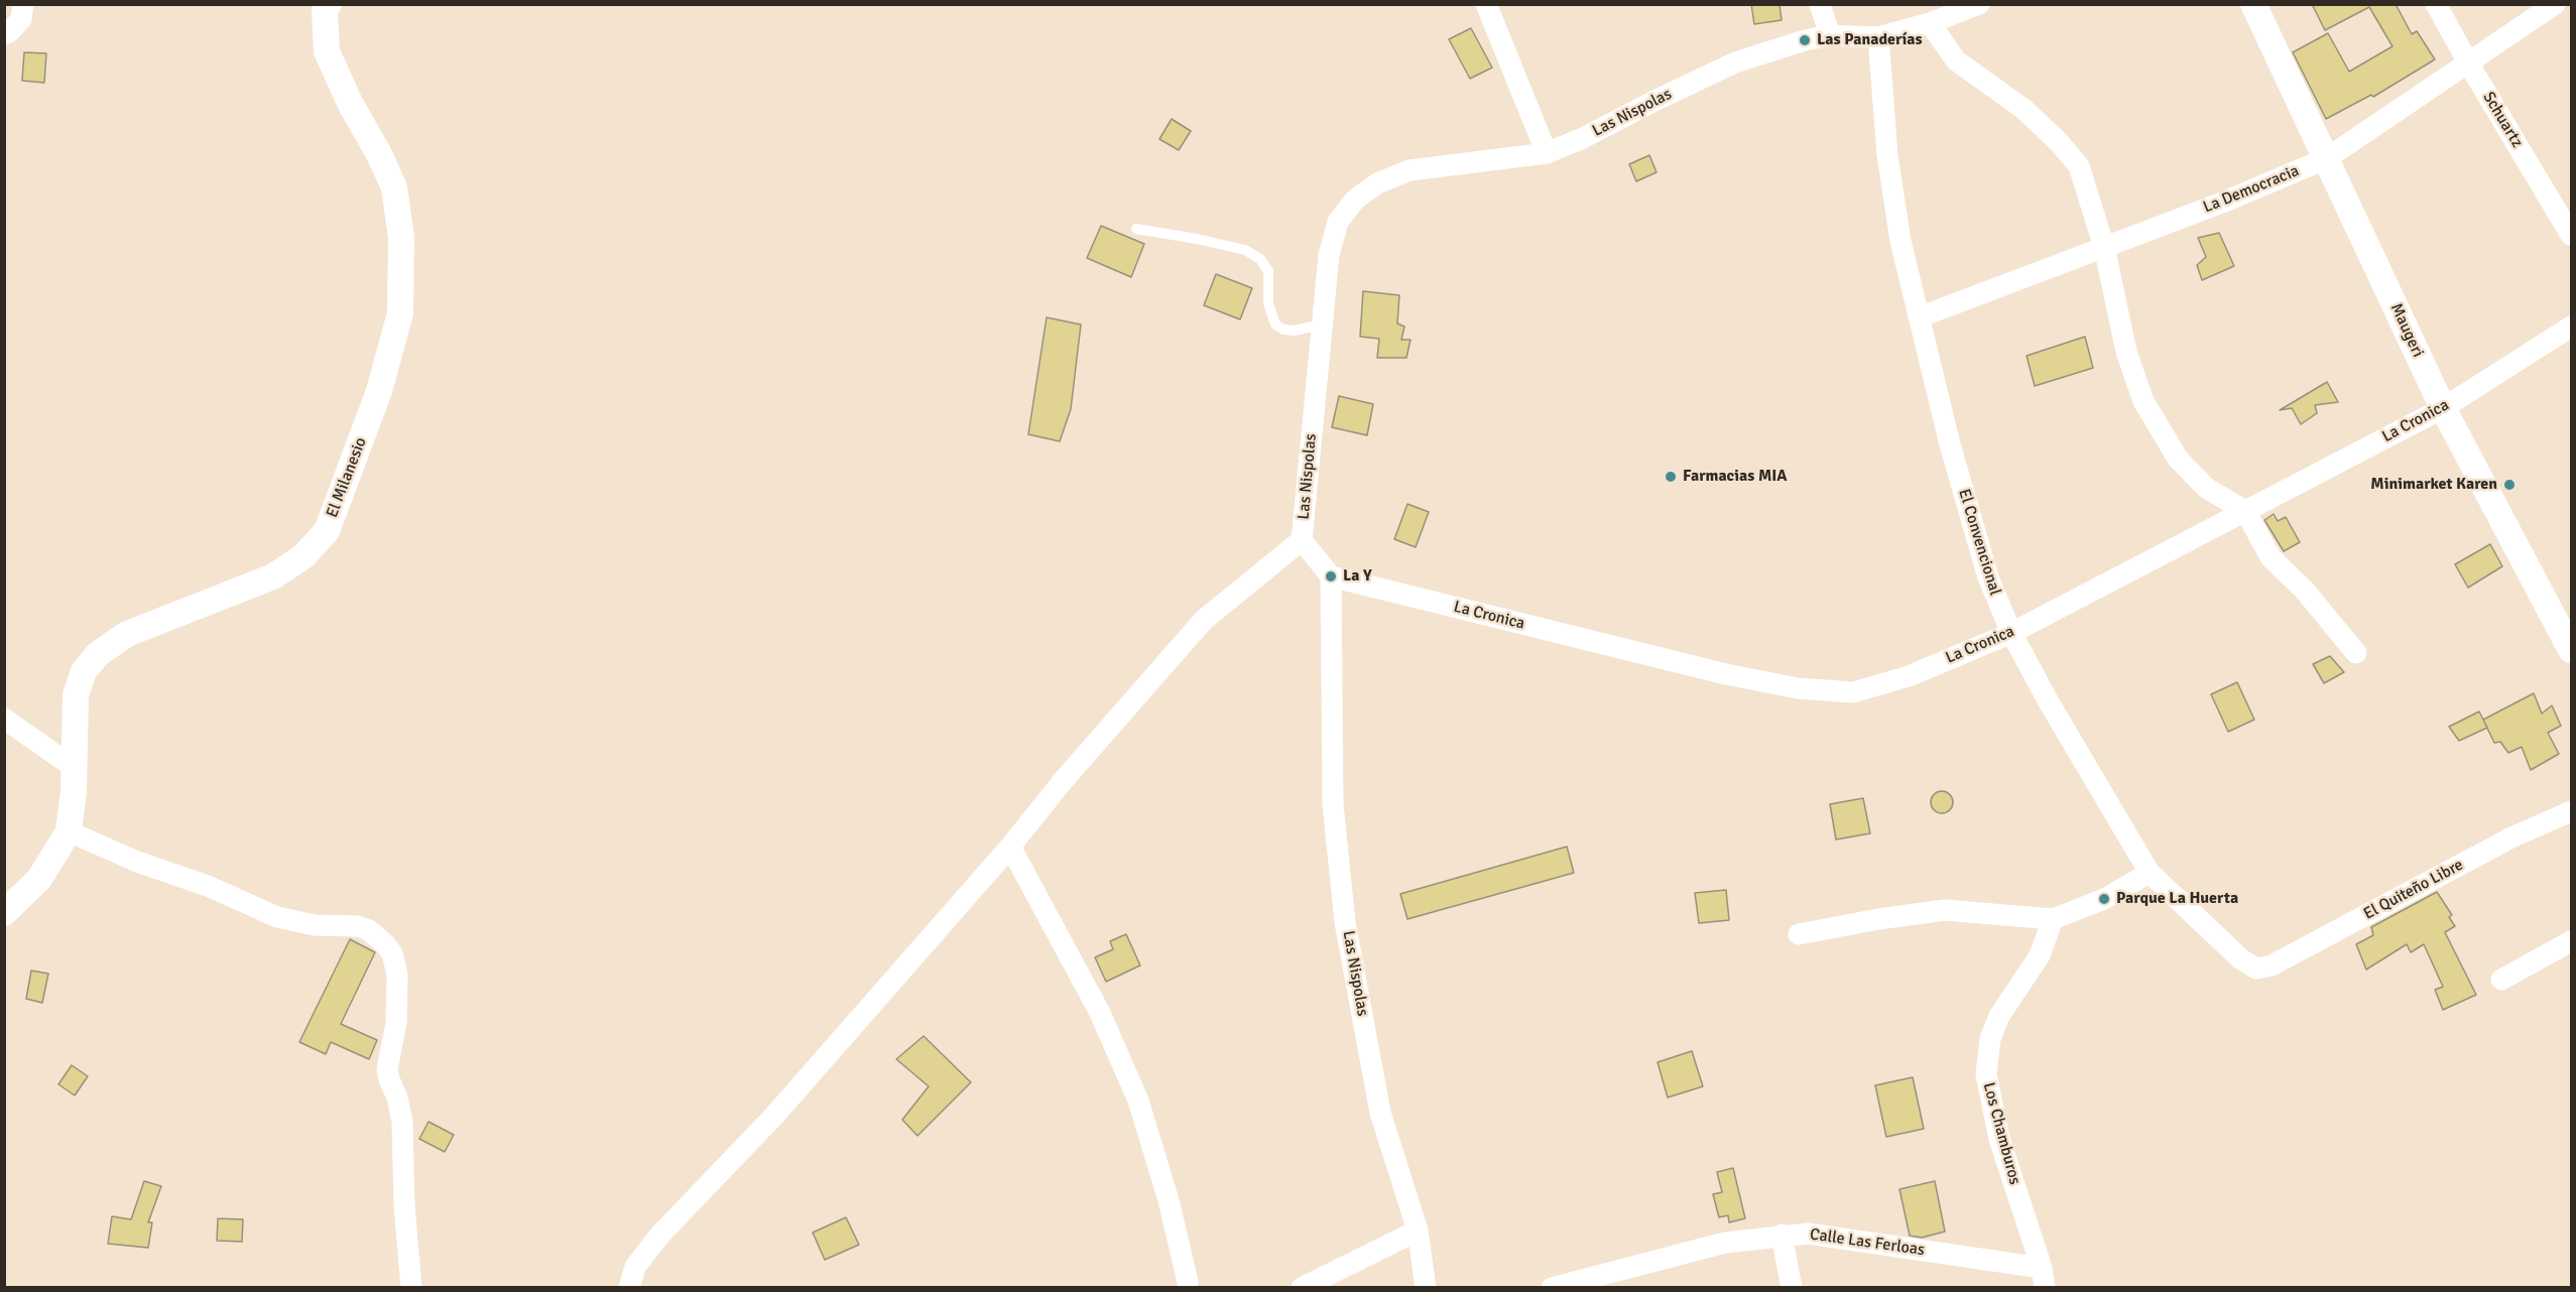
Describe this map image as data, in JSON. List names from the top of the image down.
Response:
{
  "streets": {
    "street": [
      "Las Nispolas",
      "Schuartz",
      "La Democracia",
      "Maugeri",
      "La Cronica",
      "El Milanesio",
      "El Convencional",
      "El Quiteño Libre",
      "Los Chamburos",
      "Calle Las Ferloas"
    ]
  },
  "crossings": [
    ["Las Nispolas", "La Cronica"],
    ["Las Nispolas", "El Convencional"],
    ["Schuartz", "La Democracia"],
    ["La Democracia", "Maugeri"],
    ["La Democracia", "El Convencional"],
    ["Maugeri", "La Cronica"],
    ["La Cronica", "El Convencional"],
    ["El Convencional", "El Quiteño Libre"],
    ["Los Chamburos", "Calle Las Ferloas"]
  ],
  "places": [
    "Las Panaderías",
    "Farmacias MIA",
    "Minimarket Karen",
    "La Y",
    "Parque La Huerta"
  ]
}
